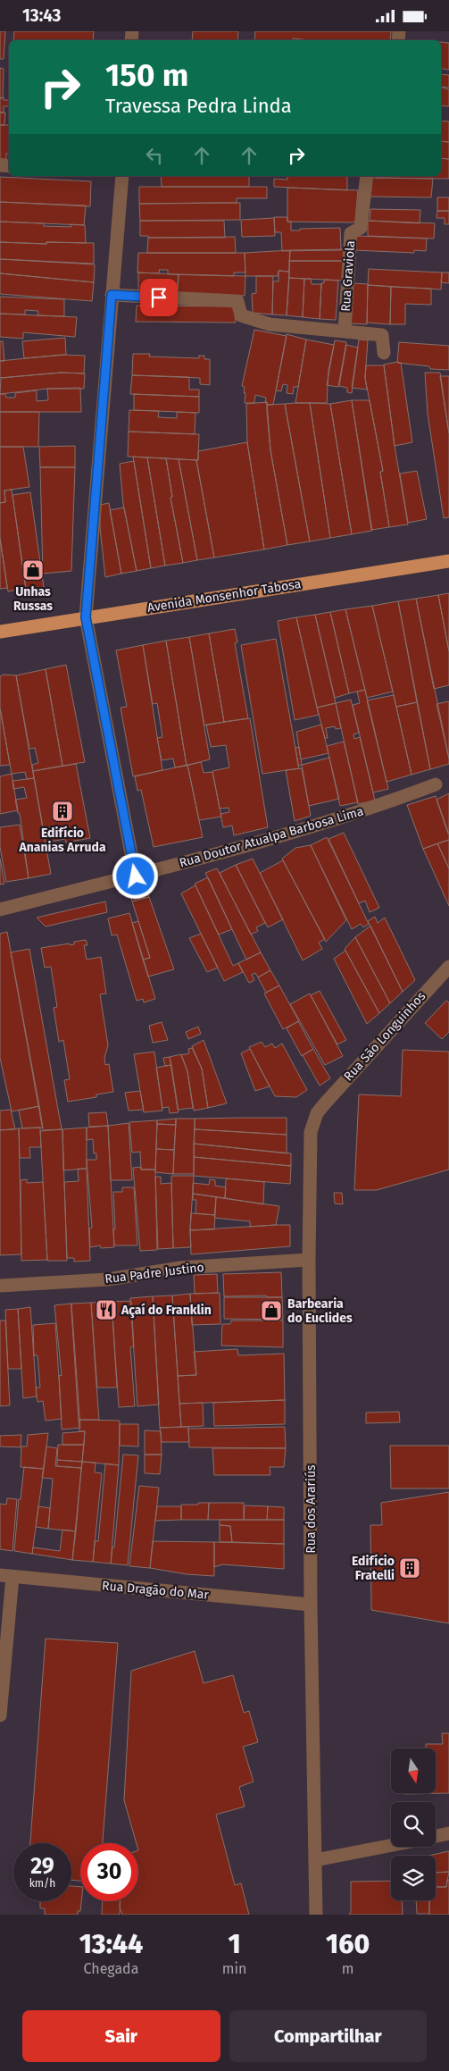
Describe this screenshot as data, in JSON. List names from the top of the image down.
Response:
{
  "streets": {
    "main road": ["Avenida Monsenhor Tabosa"],
    "street": [
      "Rua Graviola",
      "Rua Doutor Atualpa Barbosa Lima",
      "Rua São Longuinhos",
      "Rua Padre Justino",
      "Rua dos Arariús",
      "Rua Dragão do Mar"
    ]
  },
  "crossings": [
    ["Rua São Longuinhos", "Rua dos Arariús"],
    ["Rua Padre Justino", "Rua dos Arariús"],
    ["Rua dos Arariús", "Rua Dragão do Mar"]
  ],
  "places": {
    "shop": ["Unhas Russas", "Barbearia do Euclides"],
    "building": ["Edifício Ananias Arruda", "Edifício Fratelli"],
    "restaurant": ["Açaí do Franklin"]
  },
  "north": "bottom",
  "page": {
    "status": "13:43",
    "turn": ["150 m", "Travessa Pedra Linda"],
    "speed": "29 km/h",
    "limit": "30",
    "eta": [
      "13:44",
      "Chegada",
      "1",
      "min",
      "160",
      "m"
    ],
    "buttons": ["Sair", "Compartilhar"]
  }
}
